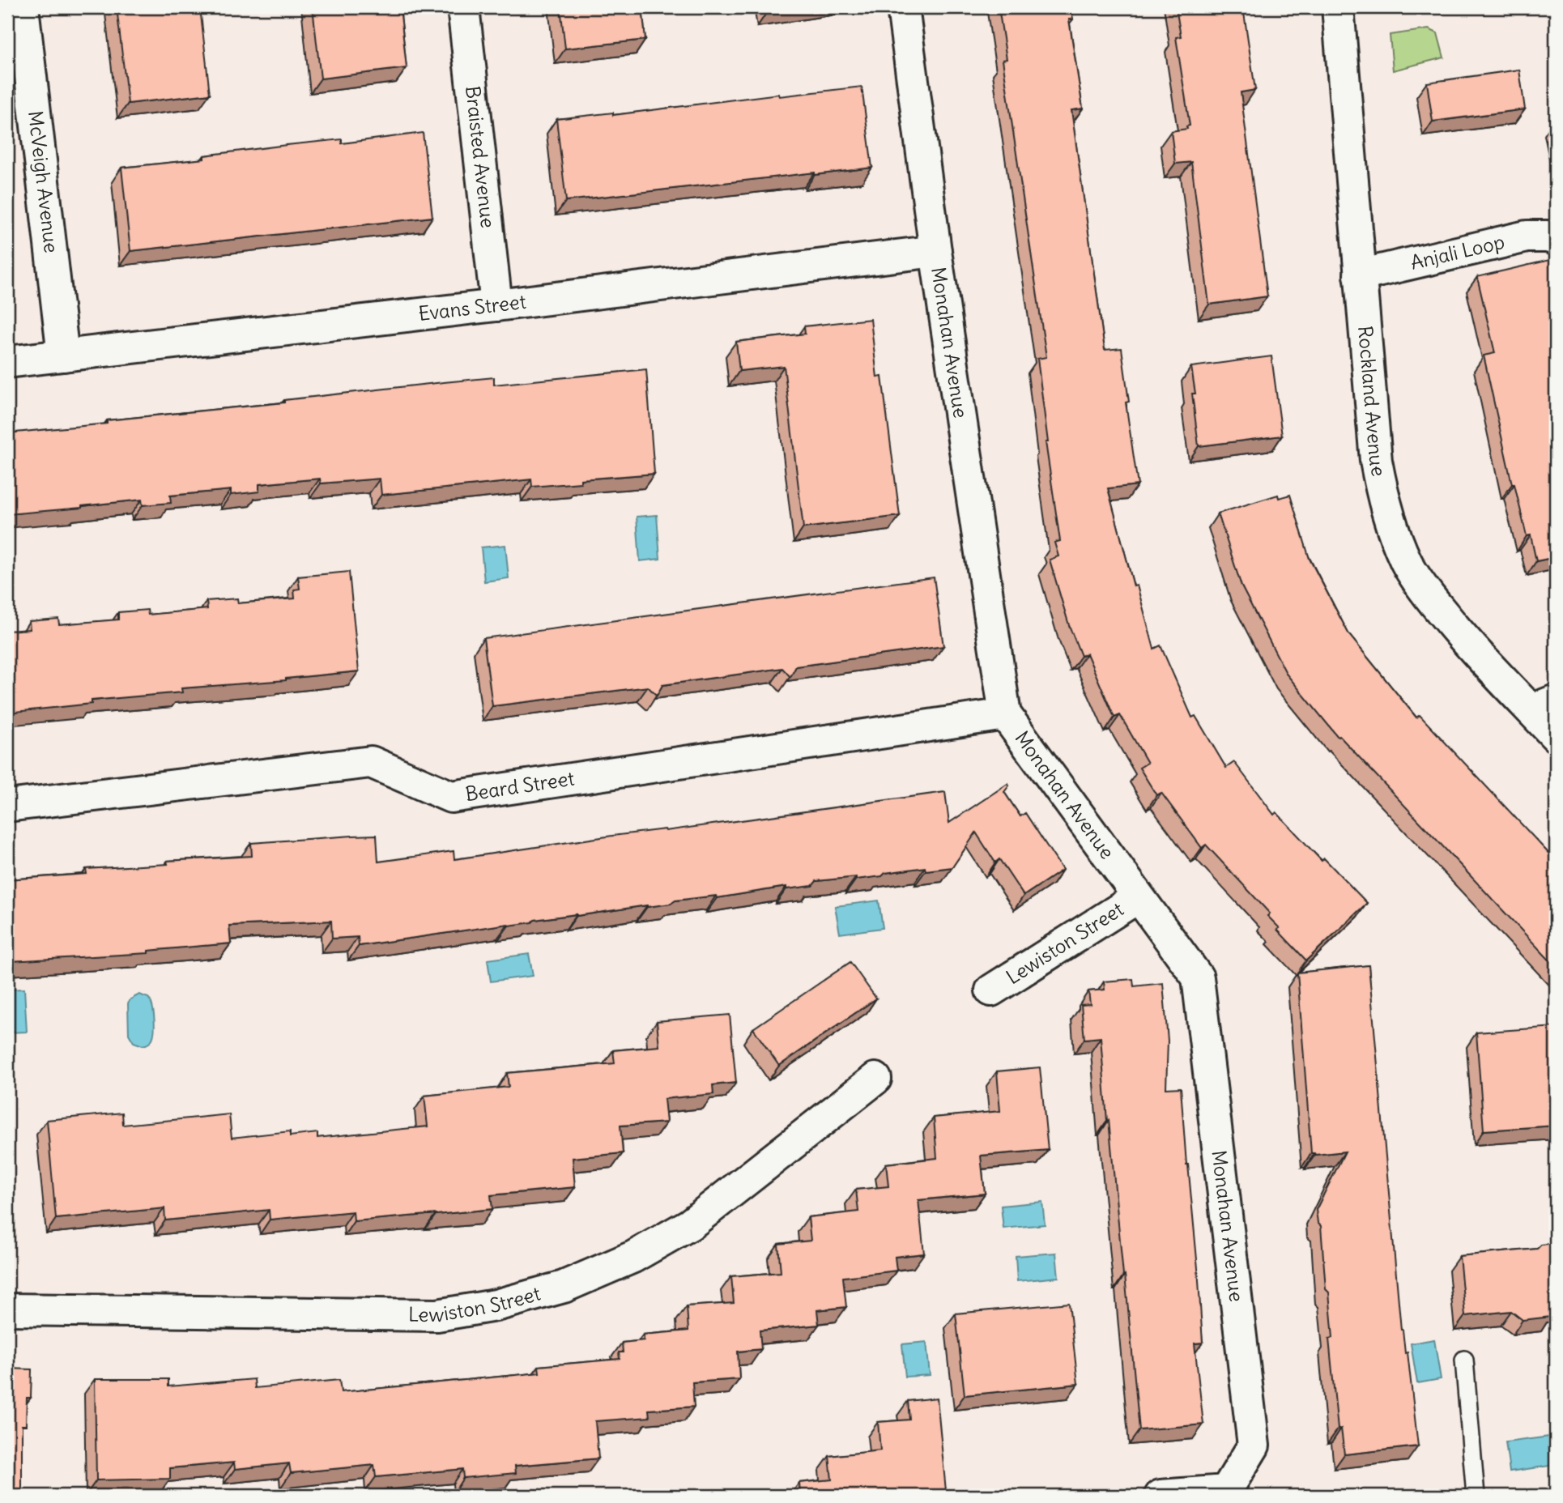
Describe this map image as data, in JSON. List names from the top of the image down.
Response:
{
  "streets": {
    "street": [
      "Braisted Avenue",
      "McVeigh Avenue",
      "Anjali Loop",
      "Evans Street",
      "Monahan Avenue",
      "Rockland Avenue",
      "Beard Street",
      "Lewiston Street"
    ]
  },
  "crossings": [
    ["Braisted Avenue", "Evans Street"],
    ["McVeigh Avenue", "Evans Street"],
    ["Anjali Loop", "Rockland Avenue"],
    ["Evans Street", "Monahan Avenue"],
    ["Monahan Avenue", "Beard Street"],
    ["Monahan Avenue", "Lewiston Street"]
  ]
}
